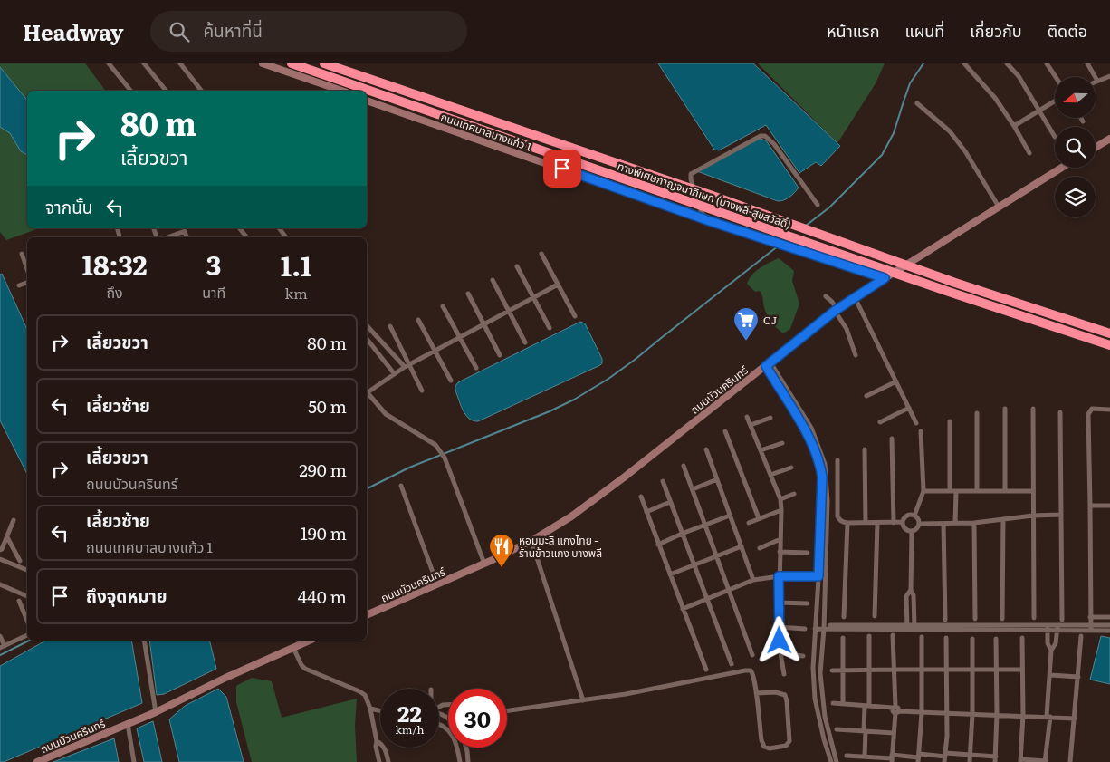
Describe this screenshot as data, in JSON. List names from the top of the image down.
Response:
{
  "streets": {
    "highway": ["ทางพิเศษกาญจนาภิเษก (บางพลี-สุขสวัสดิ์)"],
    "street": ["ถนนเทศบาลบางแก้ว 1", "ถนนบัวนครินทร์"]
  },
  "crossings": [
    ["ถนนเทศบาลบางแก้ว 1", "ถนนบัวนครินทร์"]
  ],
  "places": {
    "supermarket": ["CJ"],
    "restaurant": ["หอมมะลิ เเกงไทย - ร้านข้าวแกง บางพลี"]
  },
  "north": "left",
  "page": {
    "header": "Headway",
    "search": "ค้นหาที่นี่",
    "nav": [
      "หน้าแรก",
      "แผนที่",
      "เกี่ยวกับ",
      "ติดต่อ"
    ],
    "turn": ["80 m", "เลี้ยวขวา"],
    "then": "จากนั้น",
    "eta": [
      "18:32",
      "ถึง",
      "3",
      "นาที",
      "1.1",
      "km"
    ],
    "list": [
      {
        "name": "เลี้ยวขวา",
        "value": "80 m"
      },
      {
        "name": "เลี้ยวซ้าย",
        "value": "50 m"
      },
      {
        "name": "เลี้ยวขวา",
        "note": "ถนนบัวนครินทร์",
        "value": "290 m"
      },
      {
        "name": "เลี้ยวซ้าย",
        "note": "ถนนเทศบาลบางแก้ว 1",
        "value": "190 m"
      },
      {
        "name": "ถึงจุดหมาย",
        "value": "440 m"
      }
    ],
    "speed": "22 km/h",
    "limit": "30"
  }
}
